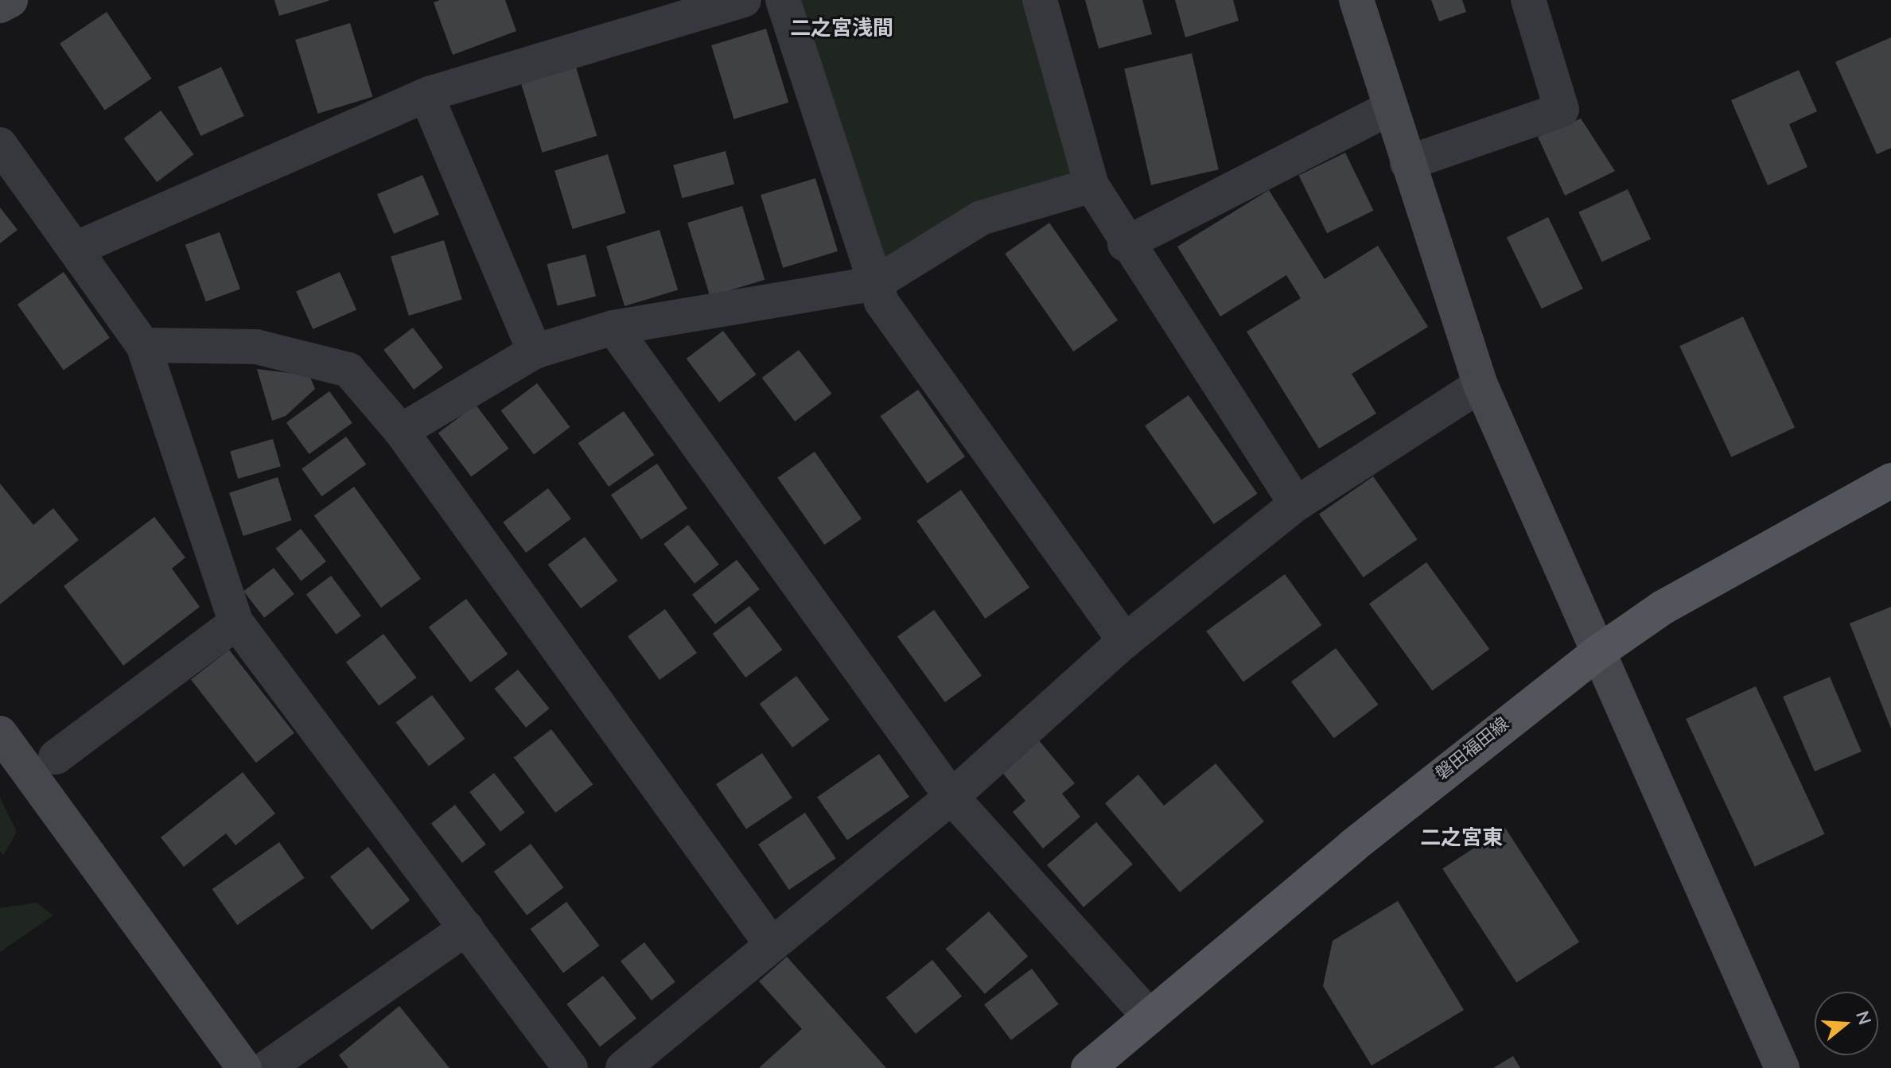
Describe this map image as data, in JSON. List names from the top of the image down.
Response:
{
  "streets": {
    "main road": ["磐田福田線"]
  },
  "districts": ["二之宮浅間", "二之宮東"],
  "north": "right"
}
